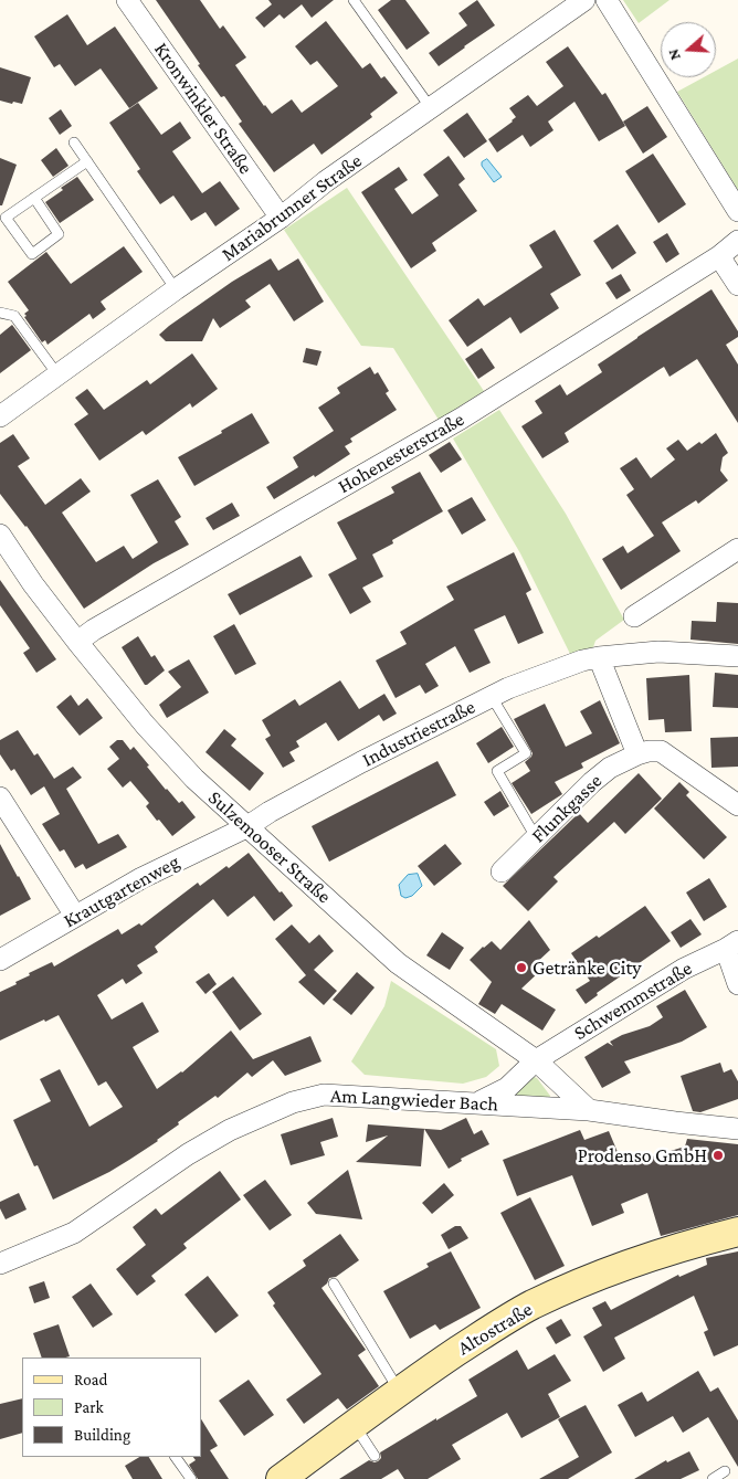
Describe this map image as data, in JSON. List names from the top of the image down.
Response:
{
  "streets": {
    "main road": ["Altostraße"],
    "street": [
      "Kronwinkler Straße",
      "Mariabrunner Straße",
      "Hohenesterstraße",
      "Industriestraße",
      "Flunkgasse",
      "Sulzemooser Straße",
      "Krautgartenweg",
      "Schwemmstraße",
      "Am Langwieder Bach"
    ]
  },
  "crossings": [
    ["Kronwinkler Straße", "Mariabrunner Straße"],
    ["Hohenesterstraße", "Sulzemooser Straße"],
    ["Industriestraße", "Sulzemooser Straße"],
    ["Industriestraße", "Krautgartenweg"],
    ["Sulzemooser Straße", "Krautgartenweg"],
    ["Sulzemooser Straße", "Schwemmstraße"],
    ["Sulzemooser Straße", "Am Langwieder Bach"],
    ["Schwemmstraße", "Am Langwieder Bach"]
  ],
  "places": ["Getränke City", "Prodenso GmbH"],
  "legend": ["Road", "Park", "Building"],
  "north": "left"
}
